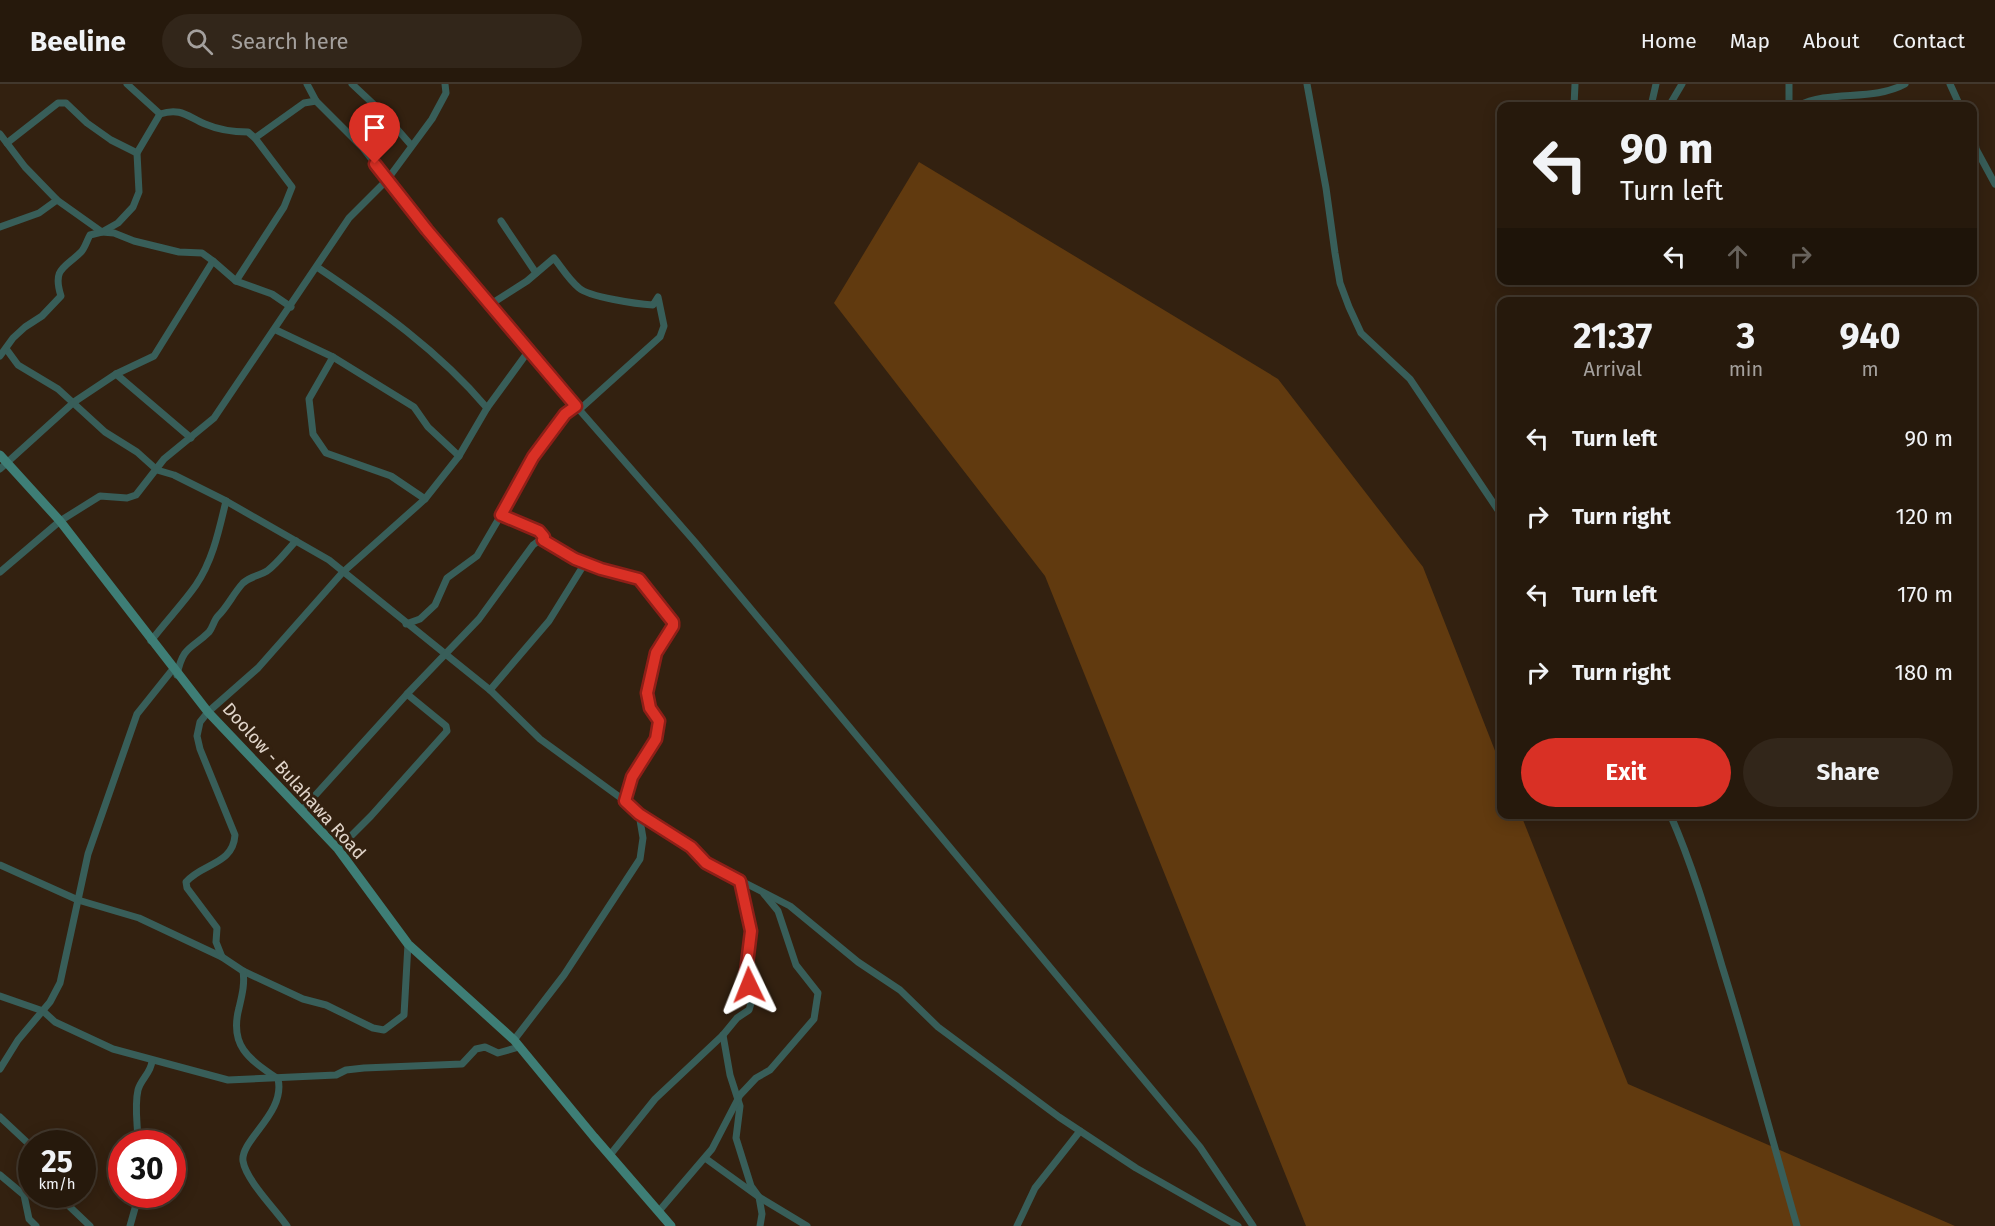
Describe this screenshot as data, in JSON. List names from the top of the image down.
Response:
{
  "streets": {
    "main road": ["Doolow - Bulahawa Road"]
  },
  "page": {
    "header": "Beeline",
    "search": "Search here",
    "nav": [
      "Home",
      "Map",
      "About",
      "Contact"
    ],
    "turn": ["90 m", "Turn left"],
    "eta": [
      "21:37",
      "Arrival",
      "3",
      "min",
      "940",
      "m"
    ],
    "list": [
      {
        "name": "Turn left",
        "value": "90 m"
      },
      {
        "name": "Turn right",
        "value": "120 m"
      },
      {
        "name": "Turn left",
        "value": "170 m"
      },
      {
        "name": "Turn right",
        "value": "180 m"
      }
    ],
    "buttons": ["Exit", "Share"],
    "speed": "25 km/h",
    "limit": "30"
  }
}
